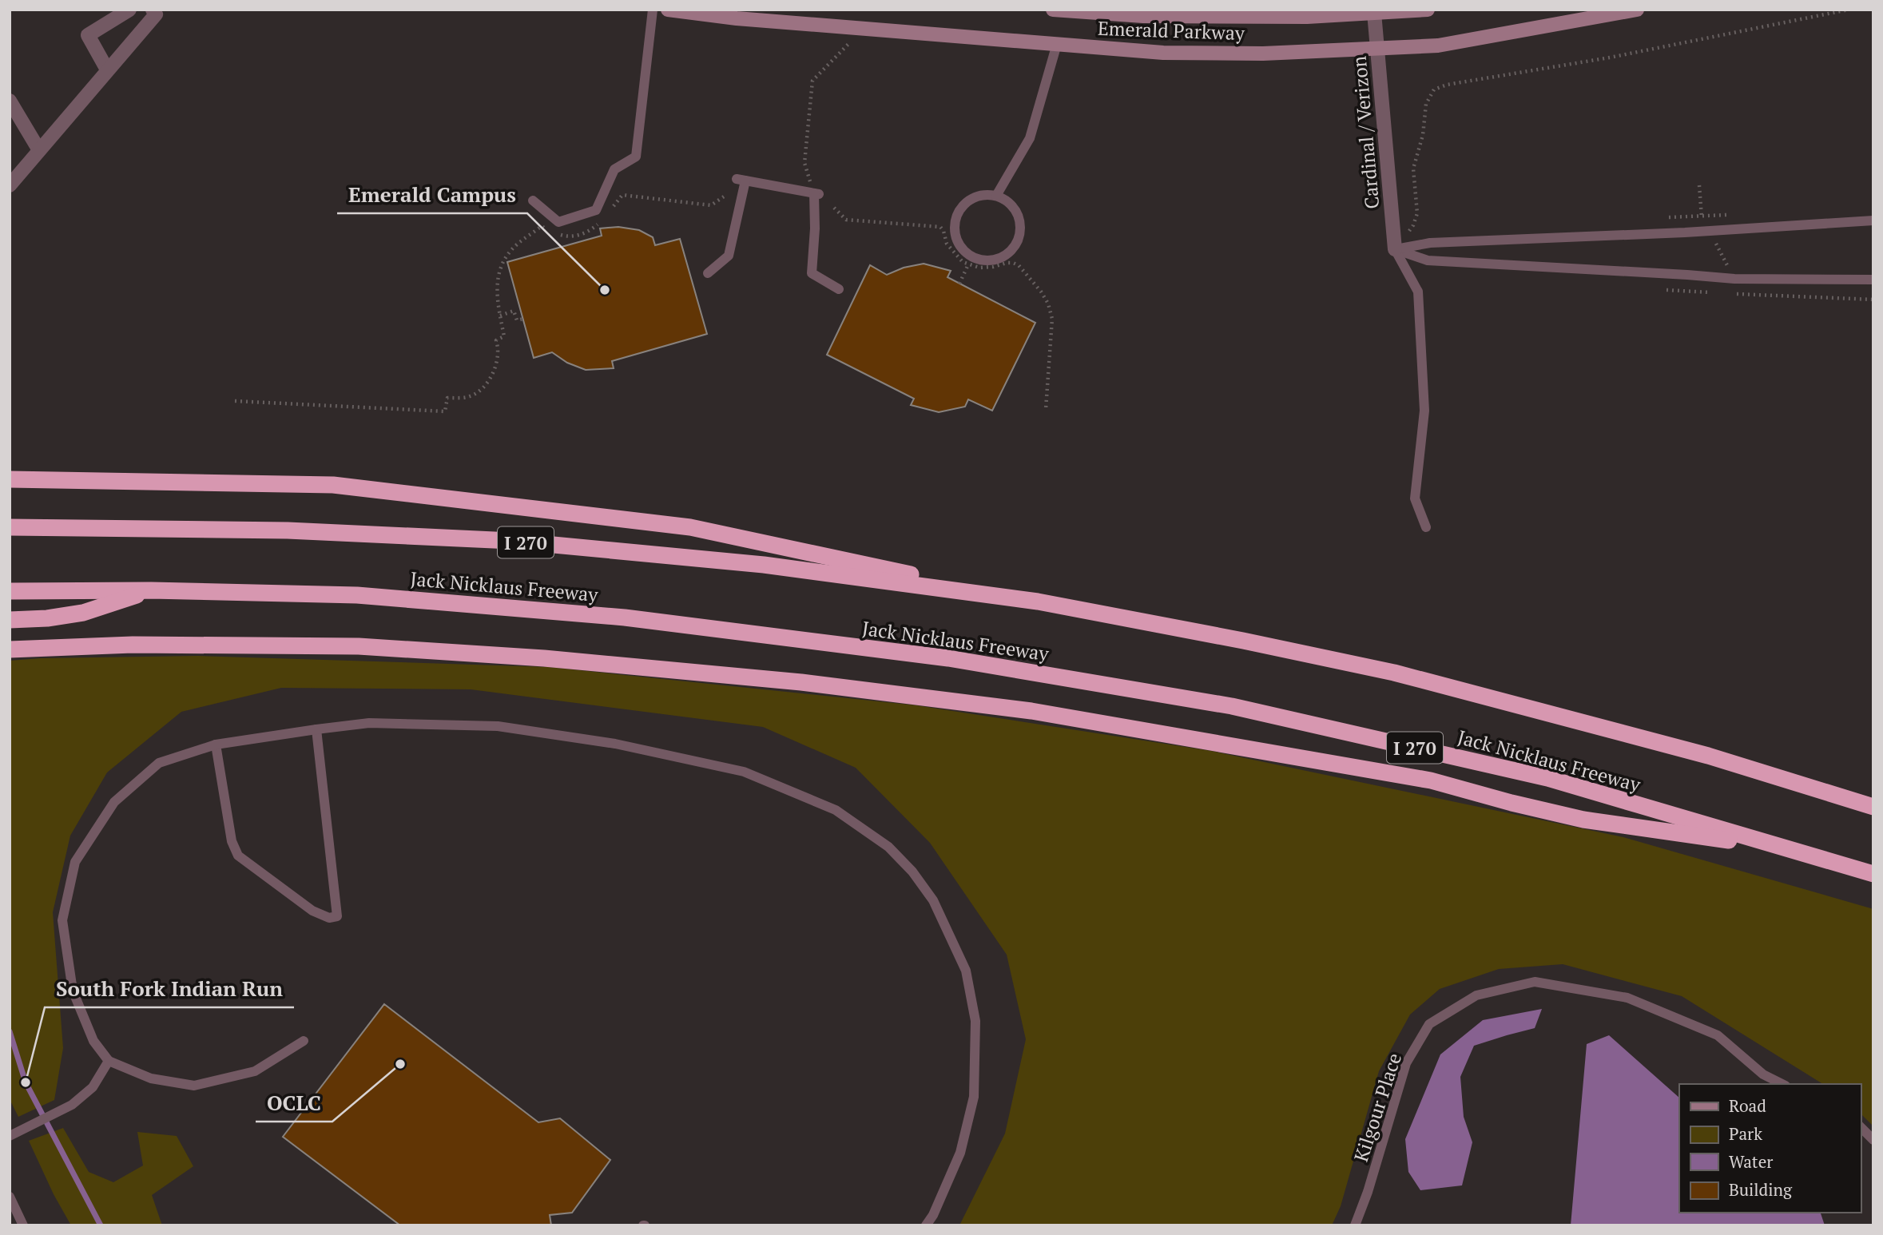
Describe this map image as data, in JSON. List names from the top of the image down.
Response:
{
  "streets": {
    "highway": ["I 270", "Jack Nicklaus Freeway"],
    "main road": ["Emerald Parkway"],
    "street": ["Cardinal / Verizon"],
    "lane": ["Kilgour Place"]
  },
  "crossings": [
    ["Emerald Parkway", "Cardinal / Verizon"]
  ],
  "places": ["Emerald Campus", "OCLC", "South Fork Indian Run"],
  "legend": [
    "Road",
    "Park",
    "Water",
    "Building"
  ]
}
